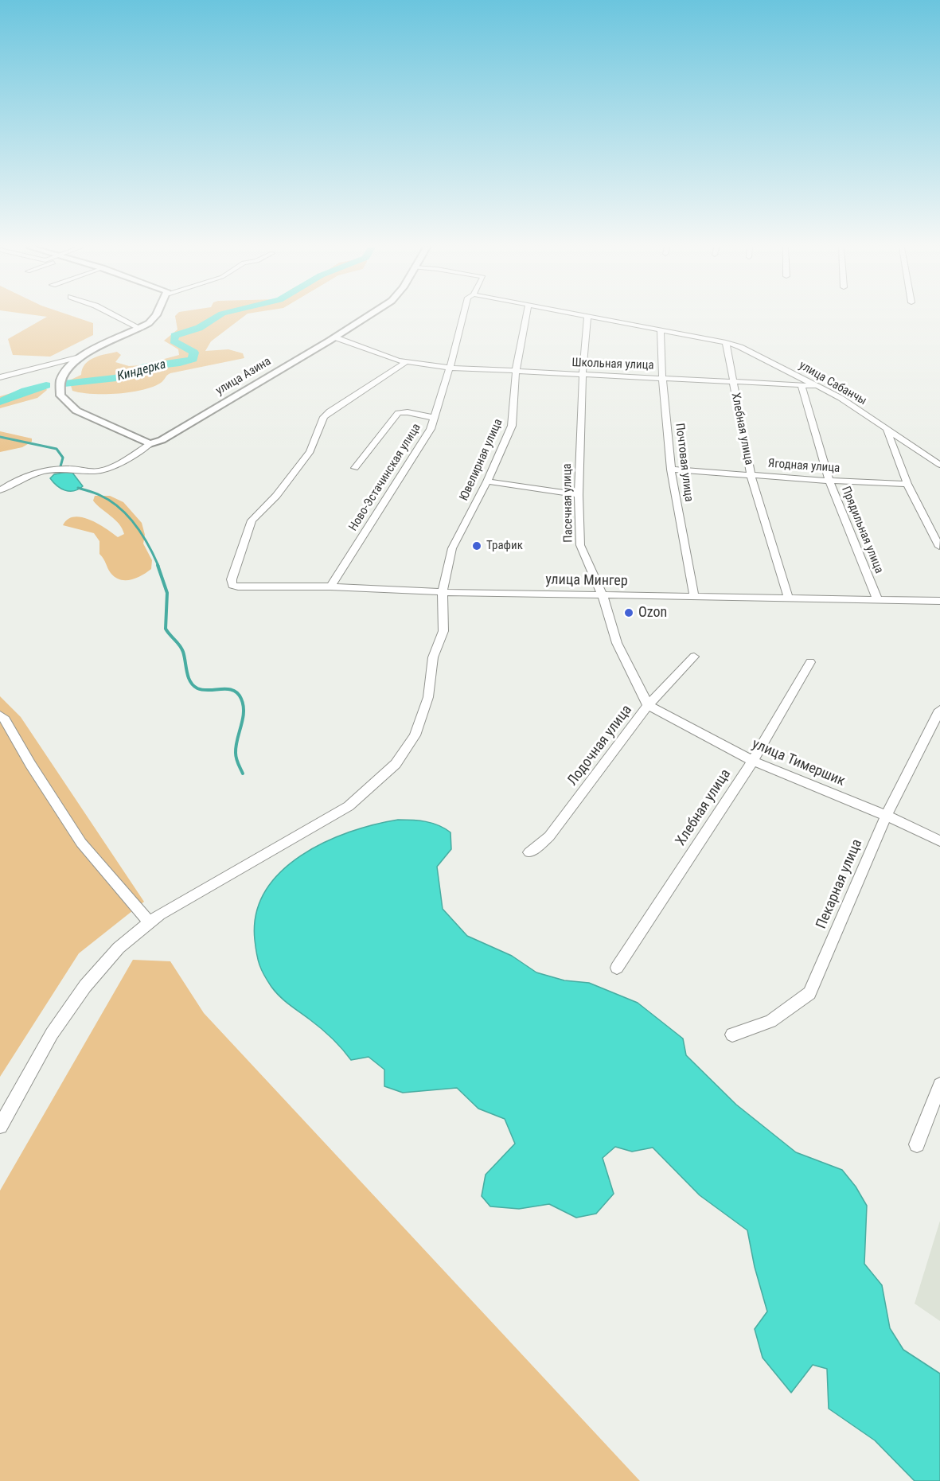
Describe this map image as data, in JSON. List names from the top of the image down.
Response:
{
  "streets": {
    "street": [
      "Школьная улица",
      "улица Азина",
      "улица Сабанчы",
      "Хлебная улица",
      "Ювелирная улица",
      "Почтовая улица",
      "Ягодная улица",
      "Ново-Эстачинская улица",
      "Пасечная улица",
      "Прядильная улица",
      "улица Мингер",
      "Лодочная улица",
      "улица Тимершик",
      "Пекарная улица"
    ]
  },
  "crossings": [
    ["Школьная улица", "улица Азина"],
    ["Школьная улица", "улица Сабанчы"],
    ["Школьная улица", "Хлебная улица"],
    ["Школьная улица", "Ювелирная улица"],
    ["Школьная улица", "Почтовая улица"],
    ["Школьная улица", "Ново-Эстачинская улица"],
    ["Школьная улица", "Пасечная улица"],
    ["Школьная улица", "Прядильная улица"],
    ["Школьная улица", "улица Мингер"],
    ["улица Сабанчы", "Хлебная улица"],
    ["улица Сабанчы", "Почтовая улица"],
    ["Хлебная улица", "Ягодная улица"],
    ["Хлебная улица", "улица Мингер"],
    ["Хлебная улица", "улица Тимершик"],
    ["Ювелирная улица", "улица Мингер"],
    ["Почтовая улица", "Ягодная улица"],
    ["Почтовая улица", "улица Мингер"],
    ["Ягодная улица", "Прядильная улица"],
    ["Ново-Эстачинская улица", "улица Мингер"],
    ["Пасечная улица", "улица Мингер"],
    ["Пасечная улица", "Лодочная улица"],
    ["Пасечная улица", "улица Тимершик"],
    ["Прядильная улица", "улица Мингер"],
    ["Лодочная улица", "улица Тимершик"],
    ["улица Тимершик", "Пекарная улица"]
  ],
  "water": ["Киндерка"],
  "places": ["Трафик", "Ozon"]
}
